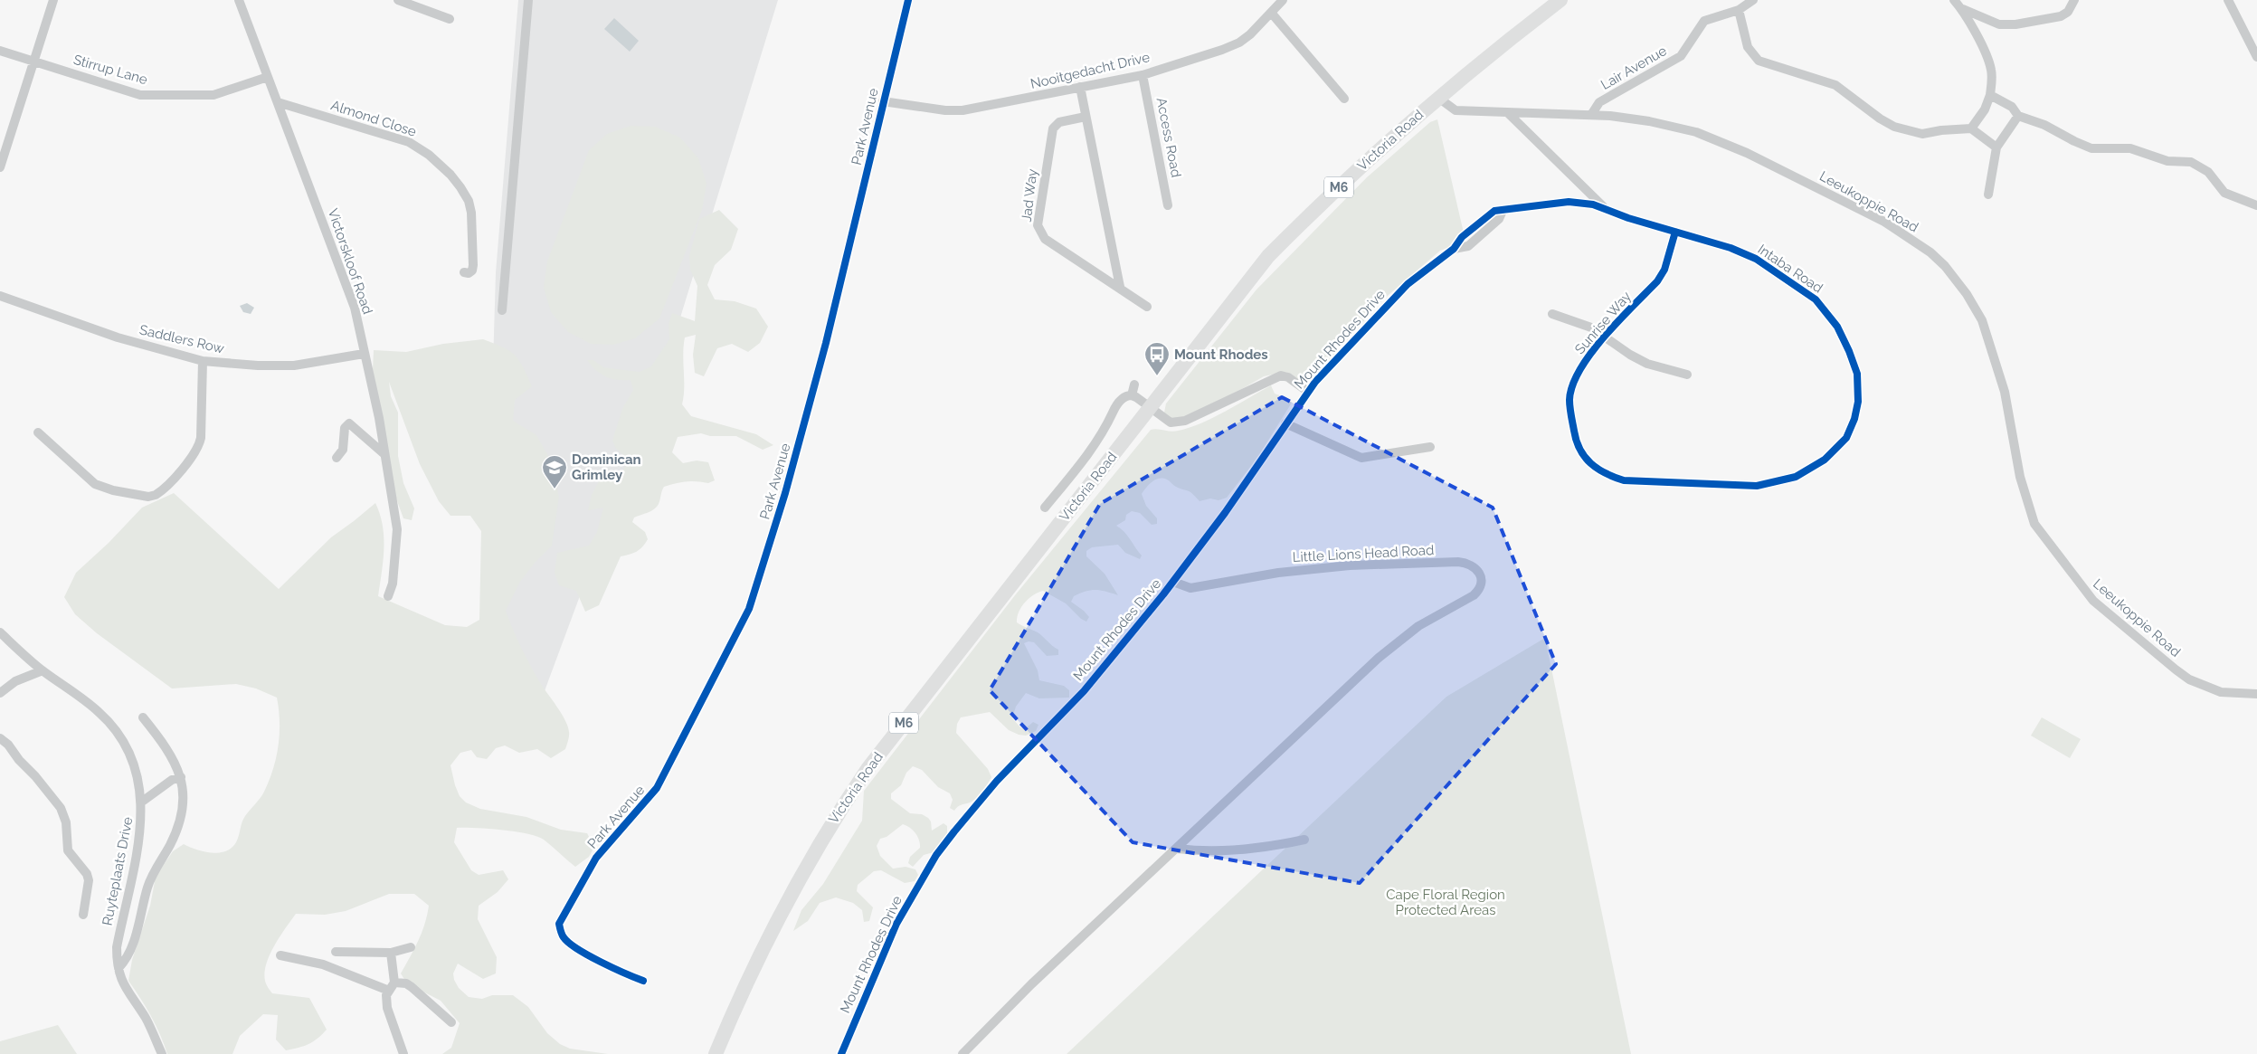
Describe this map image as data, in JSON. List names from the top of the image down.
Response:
{
  "streets": {
    "main road": ["Victoria Road", "M6"],
    "street": [
      "Lair Avenue",
      "Stirrup Lane",
      "Nooitgedacht Drive",
      "Almond Close",
      "Park Avenue",
      "Access Road",
      "Jad Way",
      "Leeukoppie Road",
      "Victorskloof Road",
      "Intaba Road",
      "Sunrise Way",
      "Saddlers Row",
      "Mount Rhodes Drive",
      "Little Lions Head Road",
      "Ruyteplaats Drive"
    ]
  },
  "crossings": [
    ["Lair Avenue", "Leeukoppie Road"],
    ["Stirrup Lane", "Victorskloof Road"],
    ["Nooitgedacht Drive", "Park Avenue"],
    ["Nooitgedacht Drive", "Access Road"],
    ["Almond Close", "Victorskloof Road"],
    ["Victoria Road", "Leeukoppie Road"],
    ["Victoria Road", "Mount Rhodes Drive"],
    ["Leeukoppie Road", "Intaba Road"],
    ["Victorskloof Road", "Saddlers Row"],
    ["Intaba Road", "Sunrise Way"],
    ["Intaba Road", "Mount Rhodes Drive"],
    ["Mount Rhodes Drive", "Little Lions Head Road"]
  ],
  "parks": ["Cape Floral Region Protected Areas"],
  "places": {
    "bus stop": ["Mount Rhodes"],
    "school or university": ["Dominican Grimley"]
  }
}
